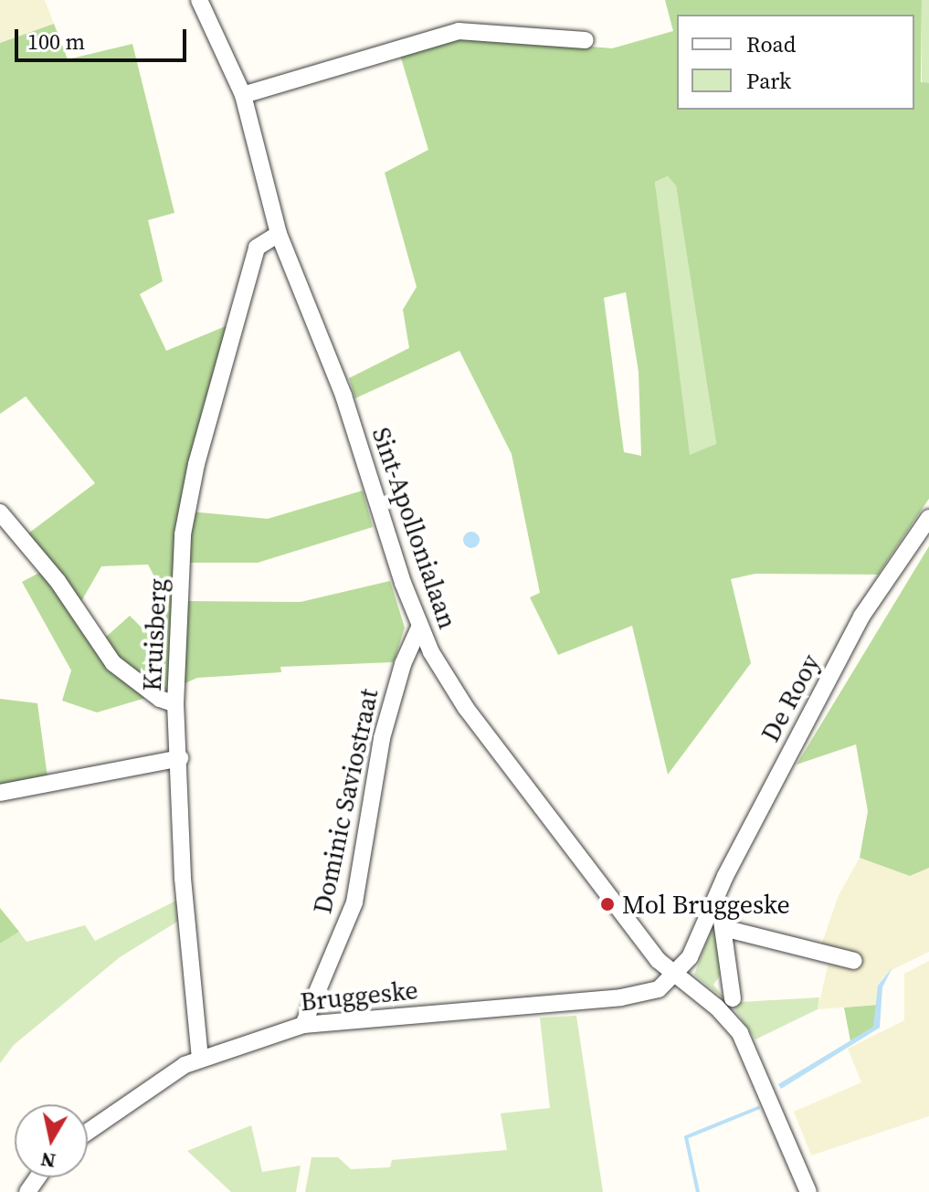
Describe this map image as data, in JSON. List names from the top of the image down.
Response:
{
  "streets": {
    "street": [
      "Sint-Apollonialaan",
      "Kruisberg",
      "De Rooy",
      "Dominic Saviostraat",
      "Bruggeske"
    ]
  },
  "crossings": [
    ["Sint-Apollonialaan", "Kruisberg"],
    ["Sint-Apollonialaan", "De Rooy"],
    ["Sint-Apollonialaan", "Dominic Saviostraat"],
    ["Sint-Apollonialaan", "Bruggeske"],
    ["Kruisberg", "Bruggeske"],
    ["De Rooy", "Bruggeske"],
    ["Dominic Saviostraat", "Bruggeske"]
  ],
  "places": ["Mol Bruggeske"],
  "legend": ["Road", "Park"],
  "scale_bar": "100 m",
  "north": "bottom"
}
